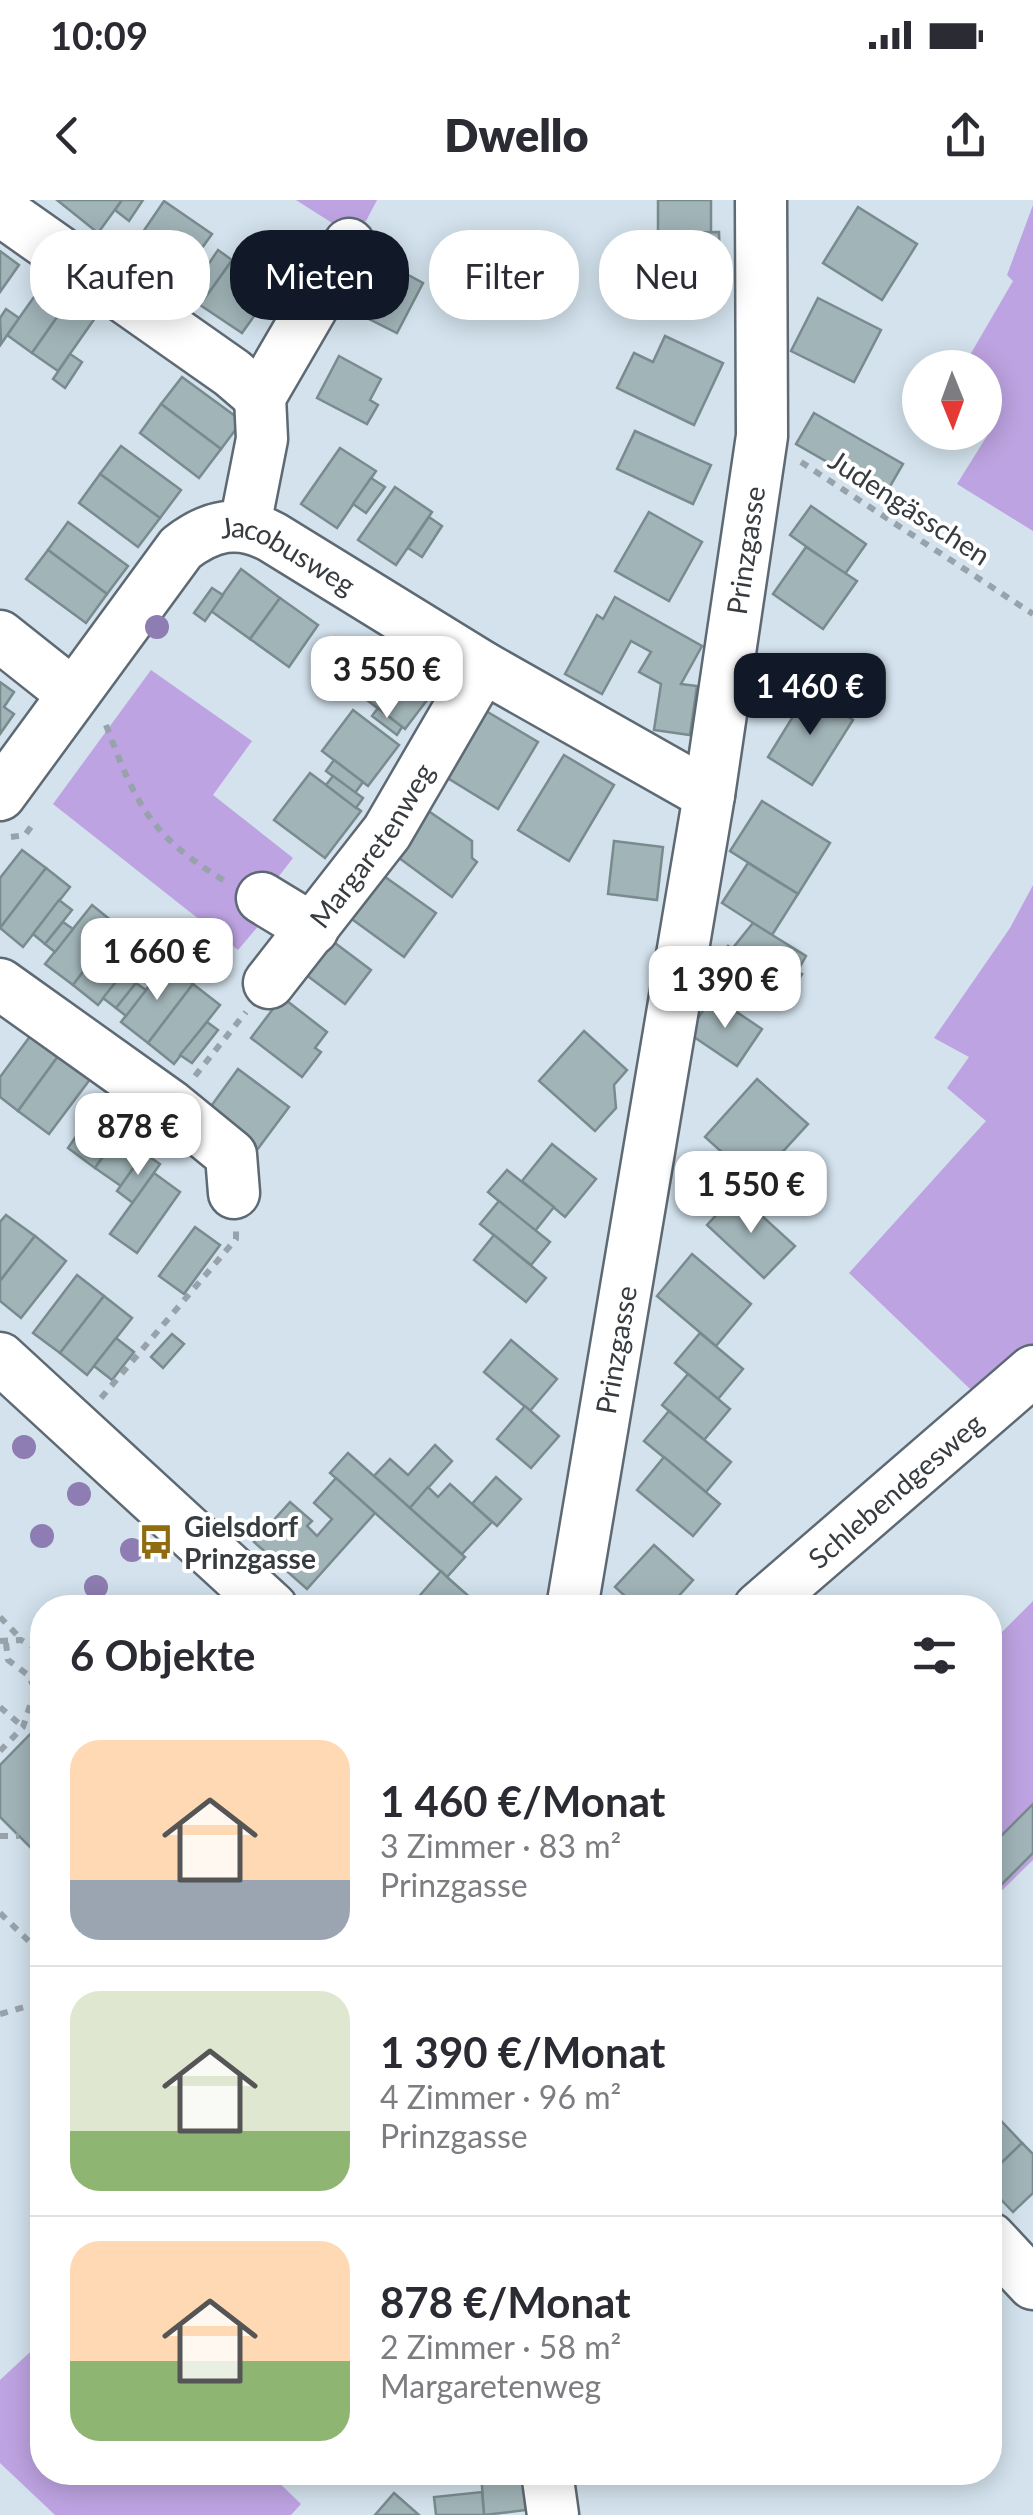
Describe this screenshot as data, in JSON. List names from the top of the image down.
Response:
{
  "streets": {
    "street": [
      "Prinzgasse",
      "Jacobusweg",
      "Margaretenweg",
      "Schlebendgesweg"
    ],
    "path": ["Judengässchen"]
  },
  "crossings": [
    ["Judengässchen", "Prinzgasse"],
    ["Prinzgasse", "Jacobusweg"],
    ["Jacobusweg", "Margaretenweg"]
  ],
  "places": {
    "bus stop": ["Gielsdorf Prinzgasse"]
  },
  "north": "bottom",
  "page": {
    "status": "10:09",
    "header": "Dwello",
    "chip": [
      "Kaufen",
      "Mieten",
      "Filter",
      "Neu"
    ],
    "price": [
      "3 550 €",
      "1 460 €",
      "1 660 €",
      "1 390 €",
      "878 €",
      "1 550 €"
    ],
    "heading": "6 Objekte",
    "list": [
      {
        "name": "1 460 €/Monat",
        "note": "3 Zimmer · 83 m² · Prinzgasse"
      },
      {
        "name": "1 390 €/Monat",
        "note": "4 Zimmer · 96 m² · Prinzgasse"
      },
      {
        "name": "878 €/Monat",
        "note": "2 Zimmer · 58 m² · Margaretenweg"
      }
    ]
  }
}
